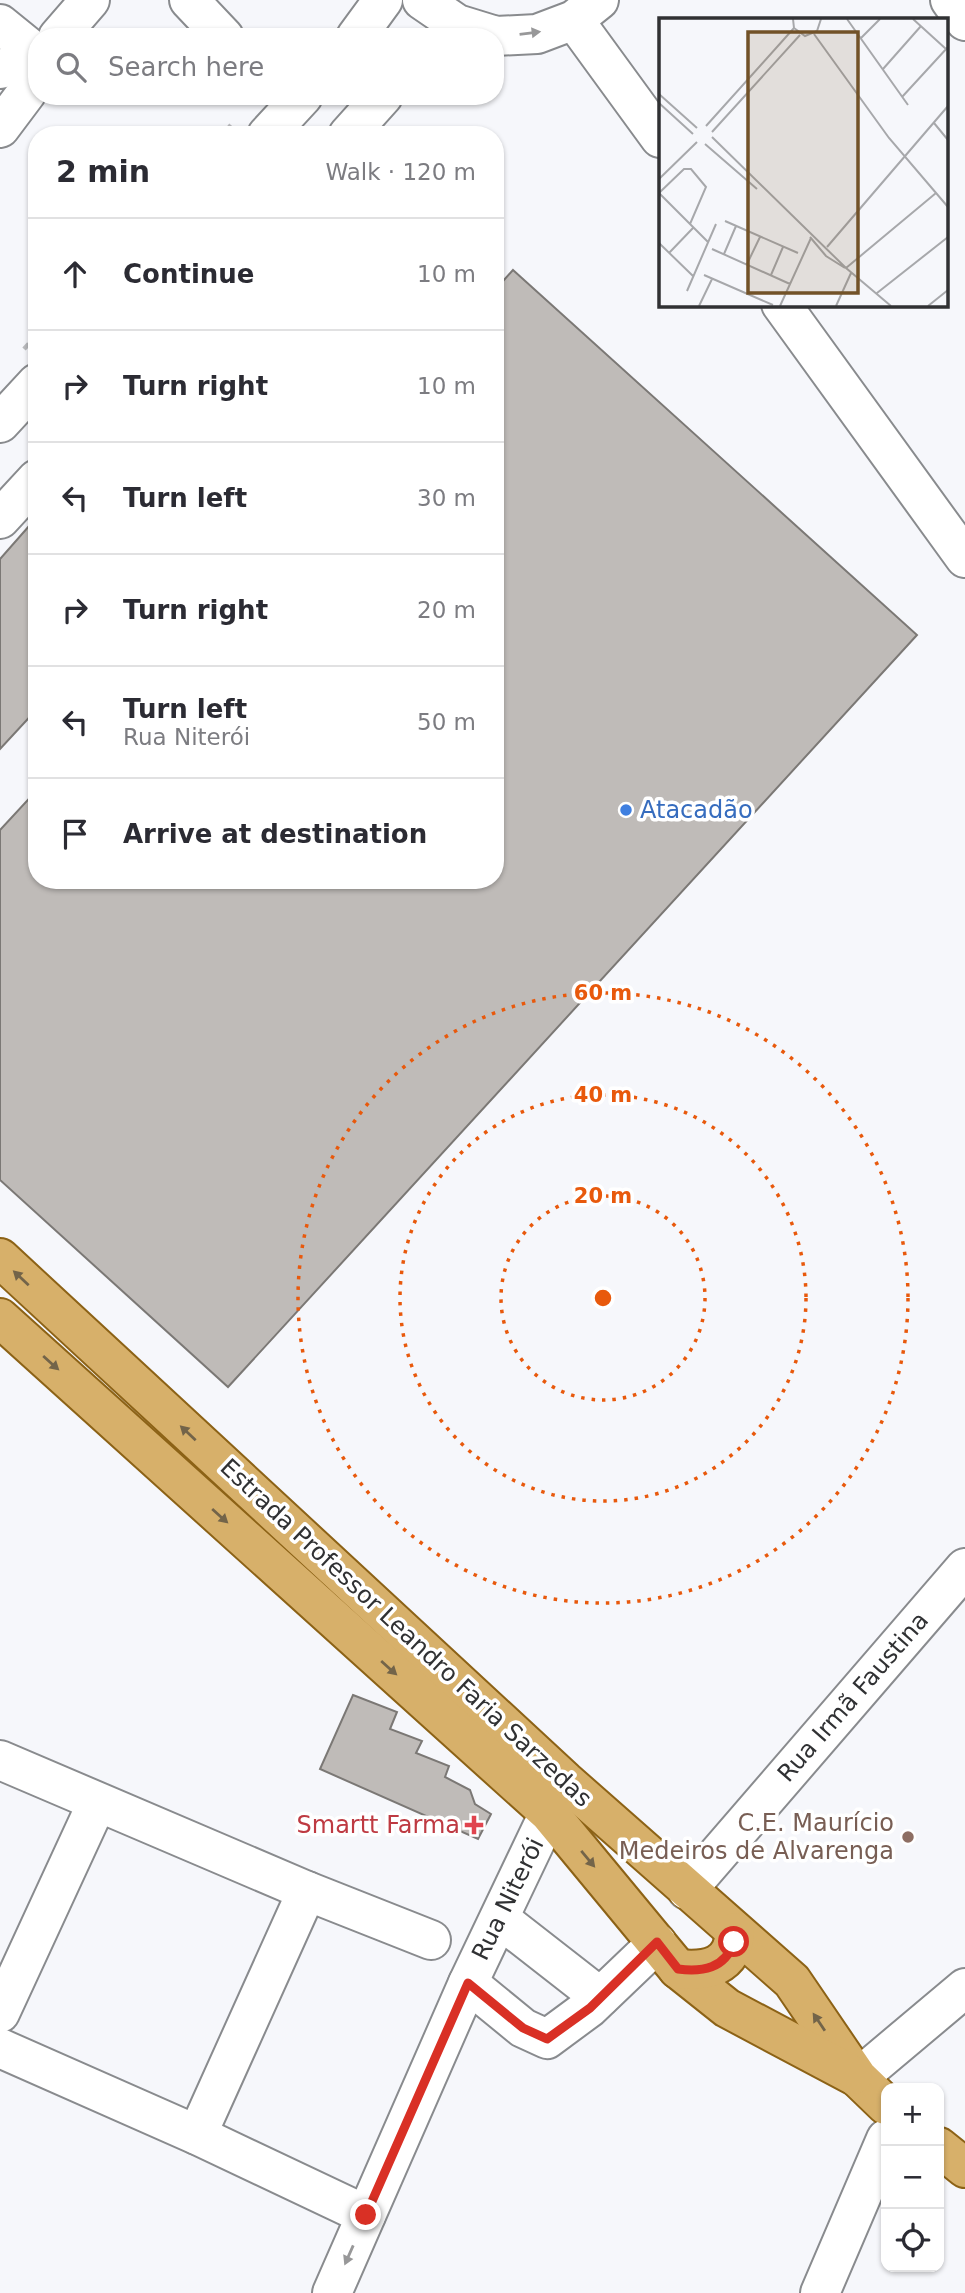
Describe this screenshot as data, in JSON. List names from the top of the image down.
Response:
{
  "streets": {
    "main road": ["Estrada Professor Leandro Faria Sarzedas"],
    "street": ["Rua Irmã Faustina", "Rua Niterói"]
  },
  "crossings": [
    ["Estrada Professor Leandro Faria Sarzedas", "Rua Irmã Faustina"],
    ["Estrada Professor Leandro Faria Sarzedas", "Rua Niterói"]
  ],
  "places": {
    "other": ["Atacadão", "C.E. Maurício Medeiros de Alvarenga"],
    "health": ["Smartt Farma"]
  },
  "page": {
    "search": "Search here",
    "heading": ["2 min", "Walk · 120 m"],
    "list": [
      ["Continue", "10 m"],
      ["Turn right", "10 m"],
      ["Turn left", "30 m"],
      ["Turn right", "20 m"],
      ["Turn left", "Rua Niterói", "50 m"],
      "Arrive at destination"
    ],
    "map_buttons": ["+", "−"]
  },
  "rings": ["60 m", "40 m", "20 m"]
}
